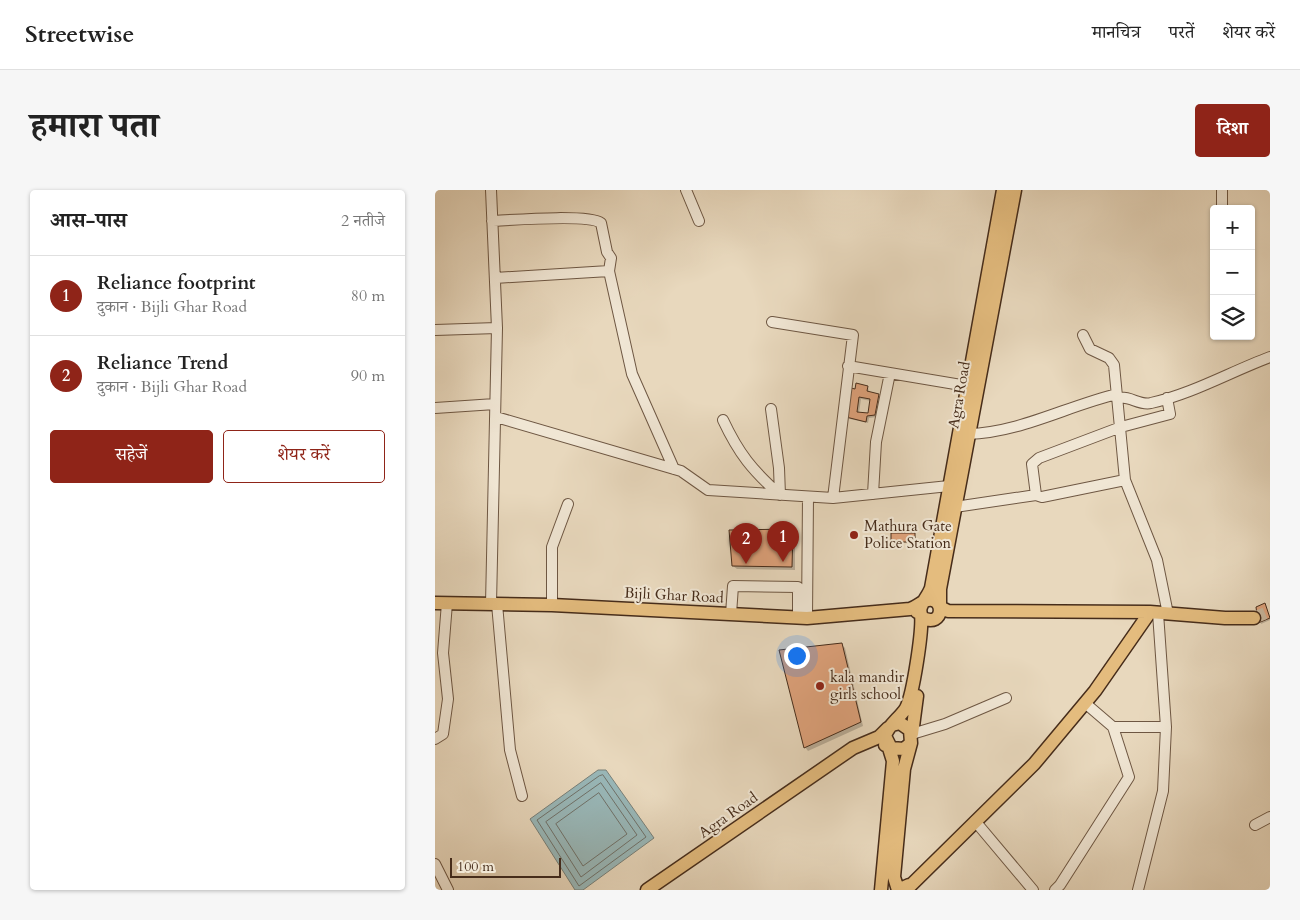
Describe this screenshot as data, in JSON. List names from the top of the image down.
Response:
{
  "streets": {
    "main road": ["Agra Road", "Bijli Ghar Road"]
  },
  "crossings": [
    ["Agra Road", "Bijli Ghar Road"]
  ],
  "places": ["Mathura Gate Police Station", "kala mandir girls school"],
  "scale_bar": "100 m",
  "page": {
    "header": "Streetwise",
    "nav": ["मानचित्र", "परतें", "शेयर करें"],
    "title": "हमारा पता",
    "buttons": [
      "दिशा",
      ["सहेजें", "शेयर करें"]
    ],
    "heading": ["आस-पास", "2 नतीजे"],
    "map_buttons": ["+", "−"],
    "list": [
      {
        "mark": "1",
        "name": "Reliance footprint",
        "note": "दुकान · Bijli Ghar Road",
        "value": "80 m"
      },
      {
        "mark": "2",
        "name": "Reliance Trend",
        "note": "दुकान · Bijli Ghar Road",
        "value": "90 m"
      }
    ],
    "pins": ["1", "2"],
    "scale": "100 m"
  }
}
